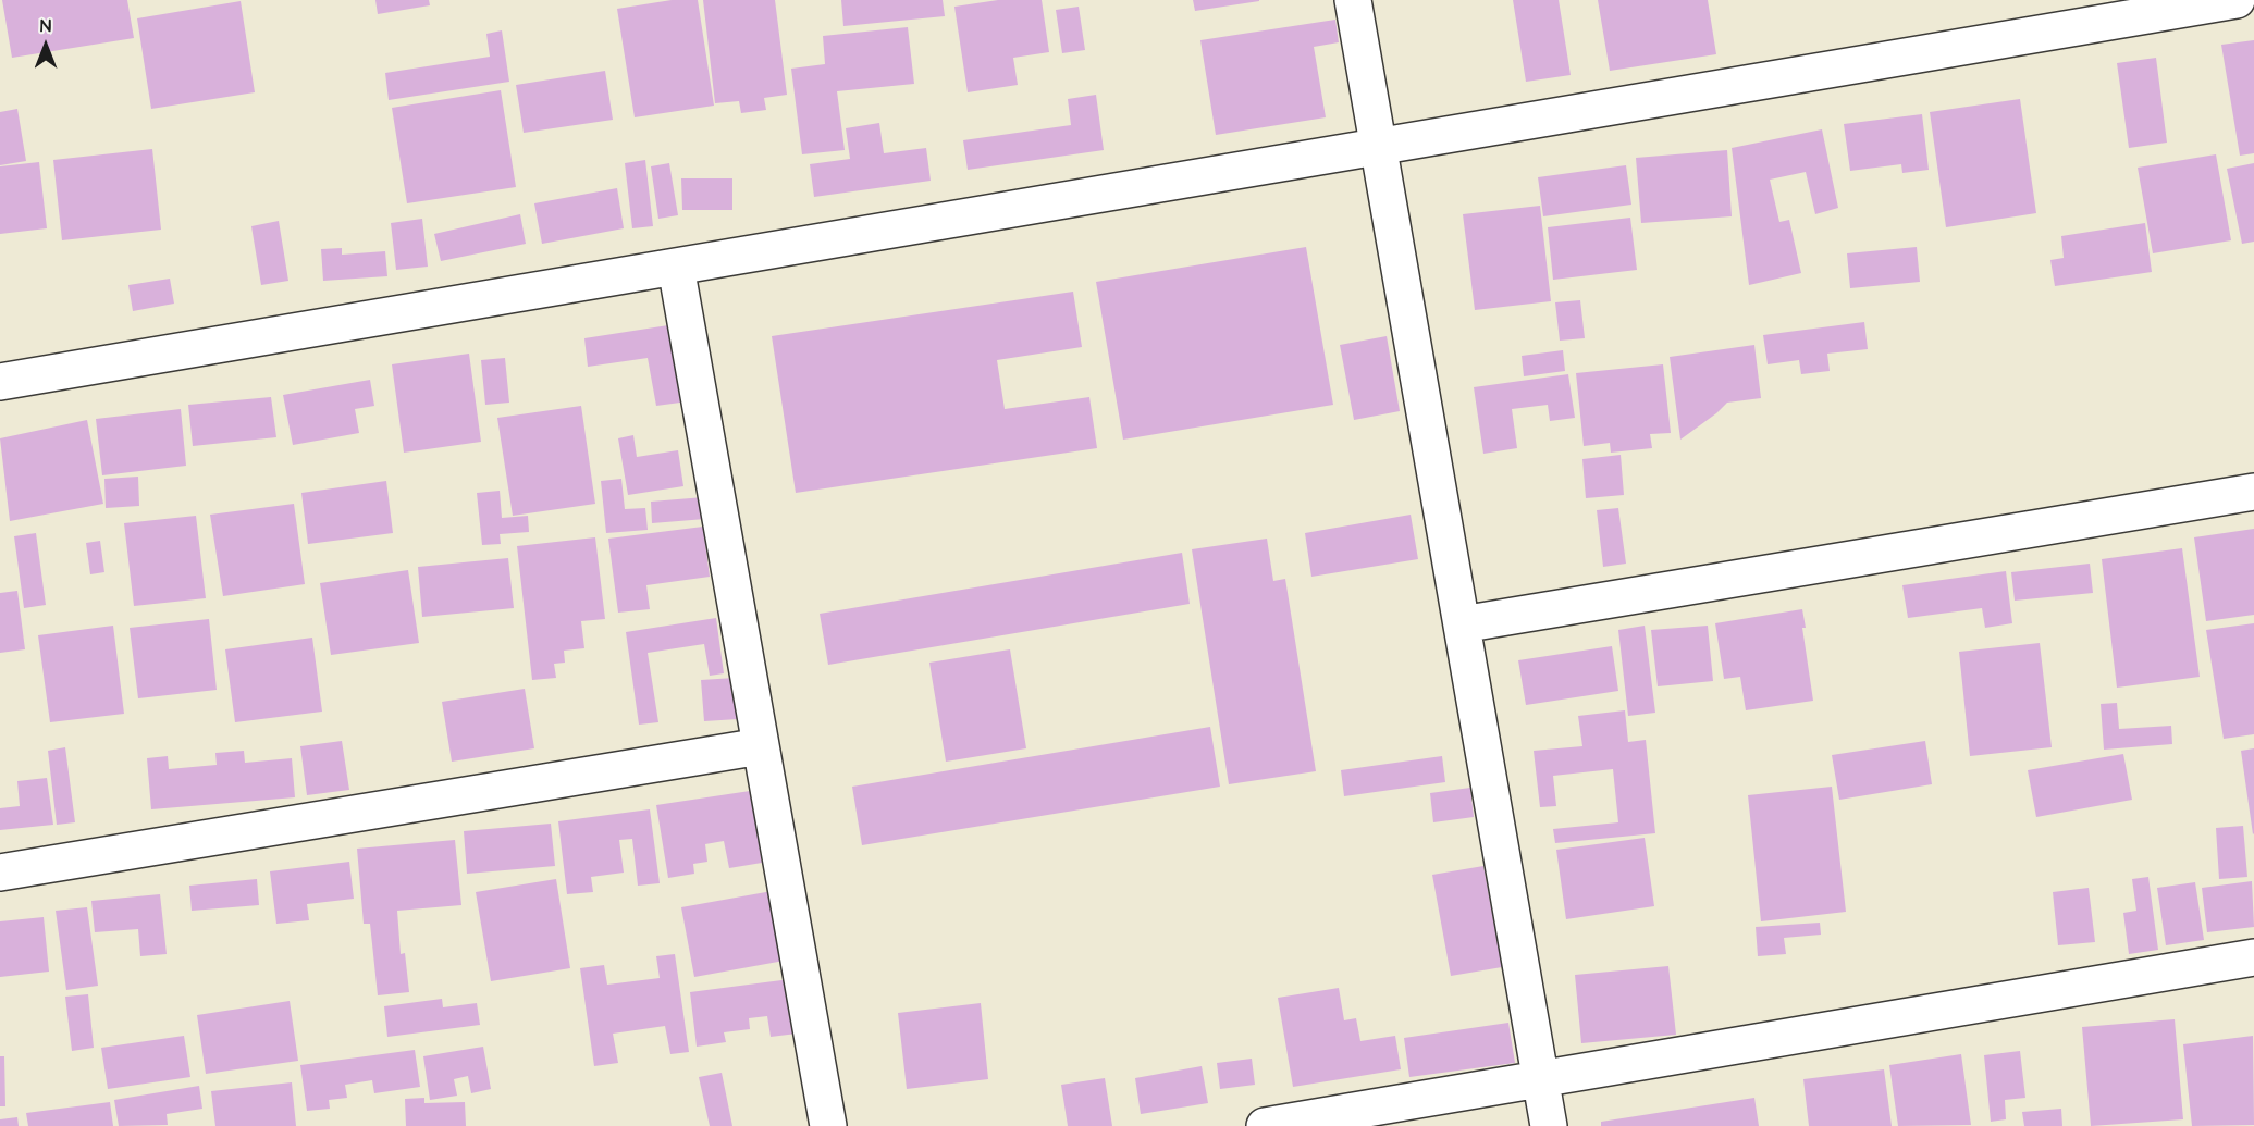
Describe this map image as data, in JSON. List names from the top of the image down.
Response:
{
  "north": "top"
}
